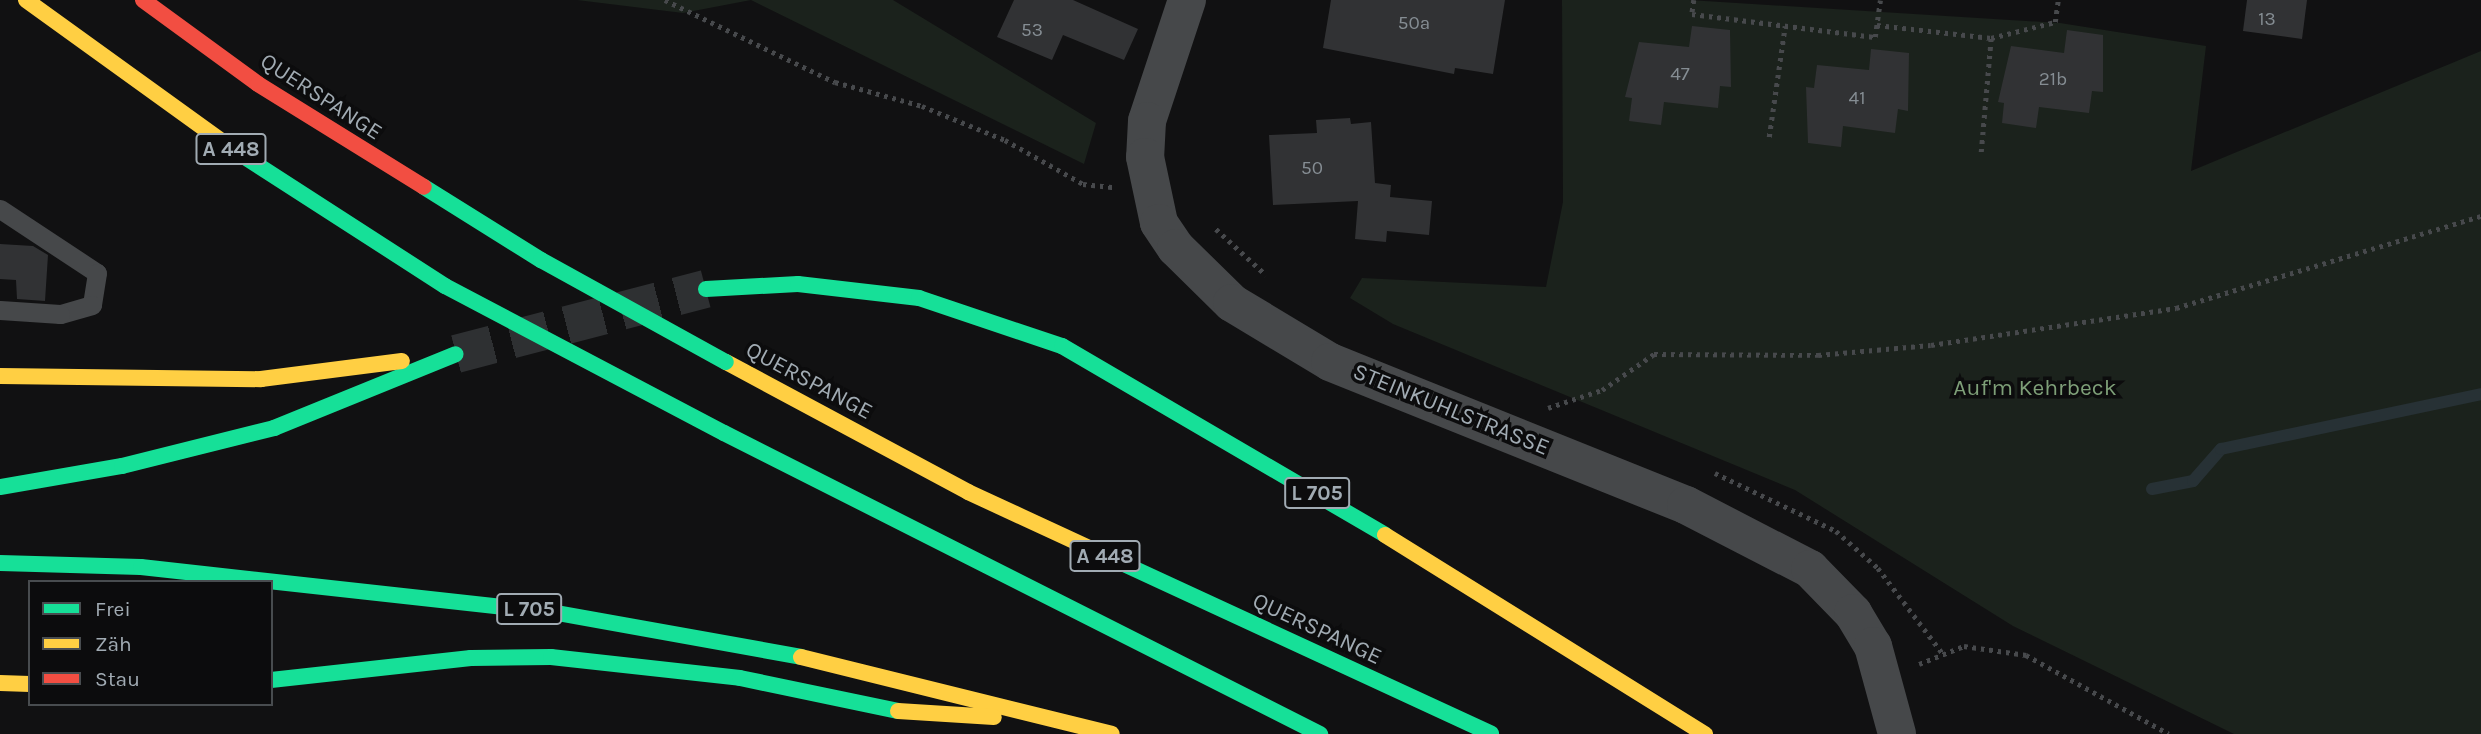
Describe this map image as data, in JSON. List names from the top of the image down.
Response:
{
  "streets": {
    "highway": ["QUERSPANGE", "A 448", "L 705"],
    "street": ["STEINKUHLSTRASSE"]
  },
  "parks": ["Auf'm Kehrbeck"],
  "house_numbers": [
    "13",
    "50a",
    "53",
    "47",
    "21b",
    "41",
    "50"
  ],
  "legend": ["Frei", "Zäh", "Stau"]
}
